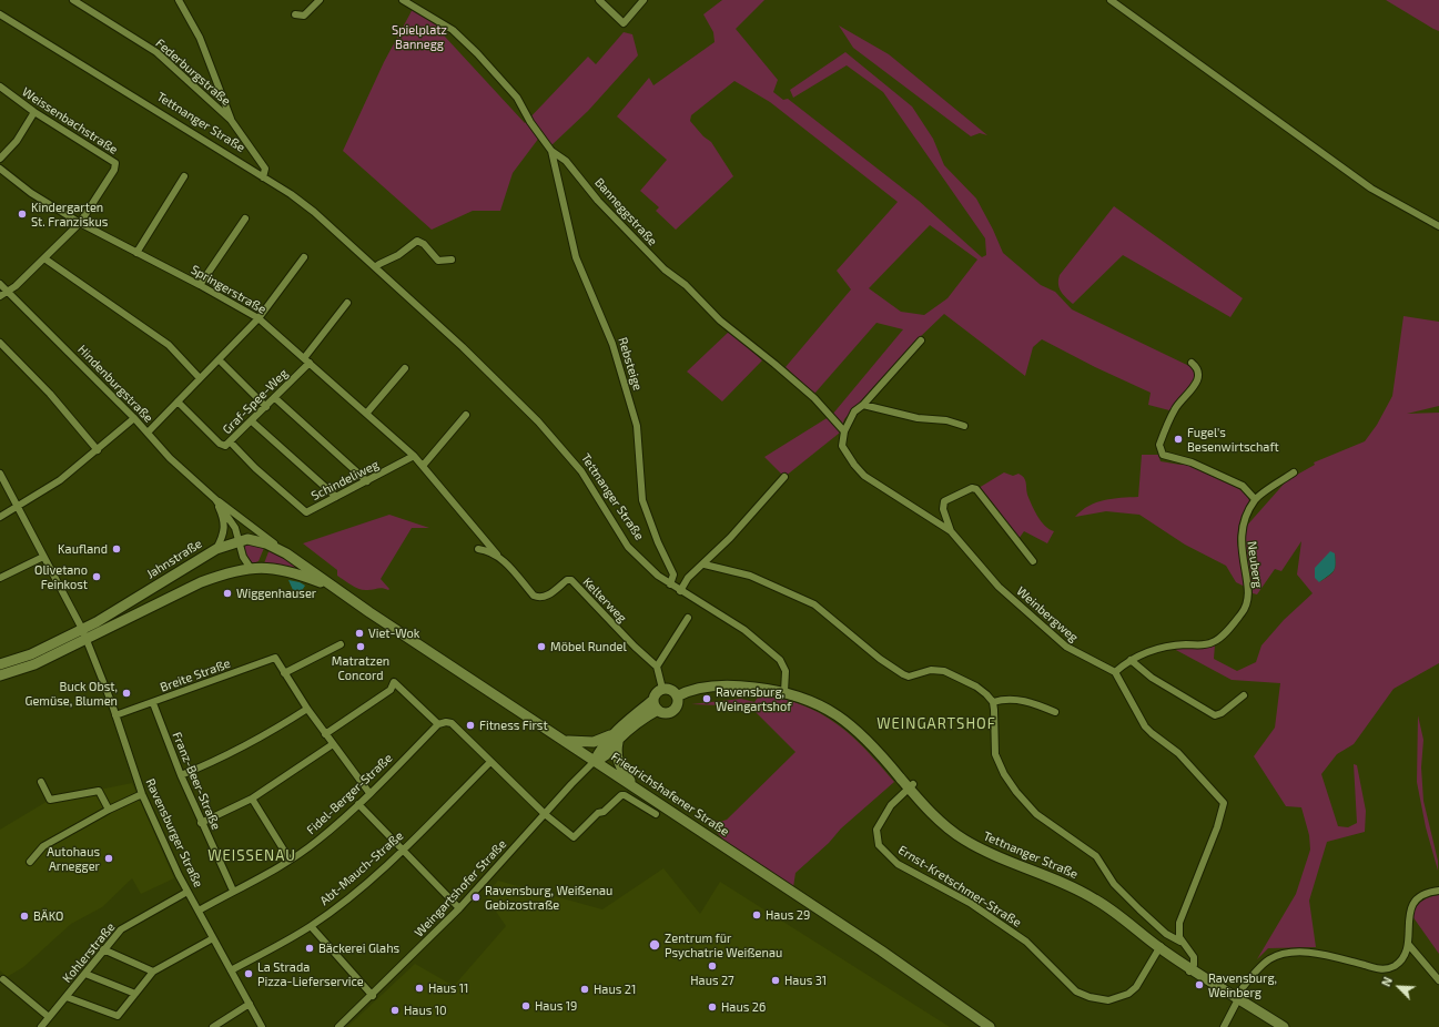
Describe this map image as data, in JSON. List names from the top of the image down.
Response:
{
  "streets": {
    "main road": ["Tettnanger Straße", "Jahnstraße", "Friedrichshafener Straße"],
    "street": [
      "Federburgstraße",
      "Weissenbachstraße",
      "Banneggstraße",
      "Springerstraße",
      "Rebsteige",
      "Hindenburgstraße",
      "Graf-Spee-Weg",
      "Schindeliweg",
      "Neuberg",
      "Kelterweg",
      "Weinbergweg",
      "Breite Straße",
      "Franz-Beer-Straße",
      "Fidel-Berger-Straße",
      "Ravensburger Straße",
      "Abt-Mauch-Straße",
      "Ernst-Kretschmer-Straße",
      "Weingartshofer Straße",
      "Kohlerstraße"
    ]
  },
  "crossings": [
    ["Federburgstraße", "Tettnanger Straße"],
    ["Weissenbachstraße", "Springerstraße"],
    ["Tettnanger Straße", "Rebsteige"],
    ["Tettnanger Straße", "Ernst-Kretschmer-Straße"],
    ["Banneggstraße", "Rebsteige"],
    ["Banneggstraße", "Weinbergweg"],
    ["Springerstraße", "Graf-Spee-Weg"],
    ["Springerstraße", "Schindeliweg"],
    ["Springerstraße", "Kelterweg"],
    ["Hindenburgstraße", "Jahnstraße"],
    ["Hindenburgstraße", "Friedrichshafener Straße"],
    ["Graf-Spee-Weg", "Schindeliweg"],
    ["Jahnstraße", "Friedrichshafener Straße"],
    ["Neuberg", "Weinbergweg"],
    ["Breite Straße", "Franz-Beer-Straße"],
    ["Breite Straße", "Ravensburger Straße"],
    ["Franz-Beer-Straße", "Fidel-Berger-Straße"],
    ["Fidel-Berger-Straße", "Ravensburger Straße"],
    ["Friedrichshafener Straße", "Weingartshofer Straße"],
    ["Ravensburger Straße", "Abt-Mauch-Straße"],
    ["Ravensburger Straße", "Kohlerstraße"]
  ],
  "districts": ["WEINGARTSHOF", "WEISSENAU"],
  "parks": ["Spielplatz Bannegg"],
  "places": [
    "Kindergarten St. Franziskus",
    "Fugel's Besenwirtschaft",
    "Kaufland",
    "Olivetano Feinkost",
    "Wiggenhauser",
    "Viet-Wok",
    "Matratzen Concord",
    "Möbel Rundel",
    "Buck Obst, Gemüse, Blumen",
    "Ravensburg, Weingartshof",
    "Fitness First",
    "Autohaus Arnegger",
    "Ravensburg, Weißenau Gebizostraße",
    "Haus 29",
    "BÄKO",
    "Zentrum für Psychatrie Weißenau",
    "Bäckerei Glahs",
    "Haus 27",
    "La Strada Pizza-Lieferservice",
    "Haus 31",
    "Ravensburg, Weinberg",
    "Haus 11",
    "Haus 21",
    "Haus 19",
    "Haus 26",
    "Haus 10"
  ],
  "north": "top left"
}
